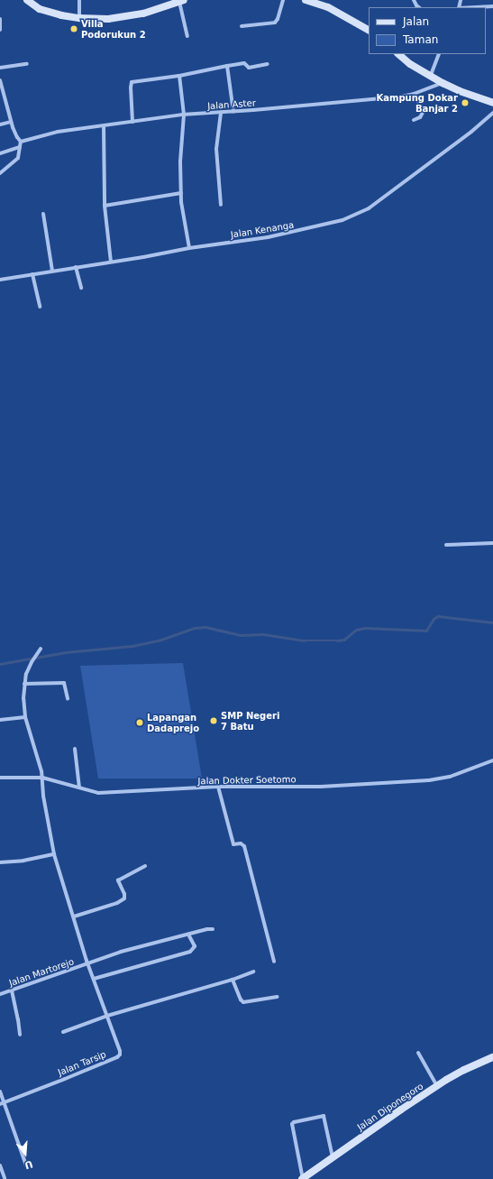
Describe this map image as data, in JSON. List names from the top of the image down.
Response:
{
  "streets": {
    "main road": ["Jalan Diponegoro"],
    "street": [
      "Jalan Aster",
      "Jalan Kenanga",
      "Jalan Dokter Soetomo",
      "Jalan Martorejo",
      "Jalan Tarsip"
    ]
  },
  "crossings": [
    ["Jalan Dokter Soetomo", "Jalan Tarsip"],
    ["Jalan Martorejo", "Jalan Tarsip"]
  ],
  "places": [
    "Villa Podorukun 2",
    "Kampung Dokar Banjar 2",
    "SMP Negeri 7 Batu",
    "Lapangan Dadaprejo"
  ],
  "legend": ["Jalan", "Taman"],
  "north": "bottom"
}
